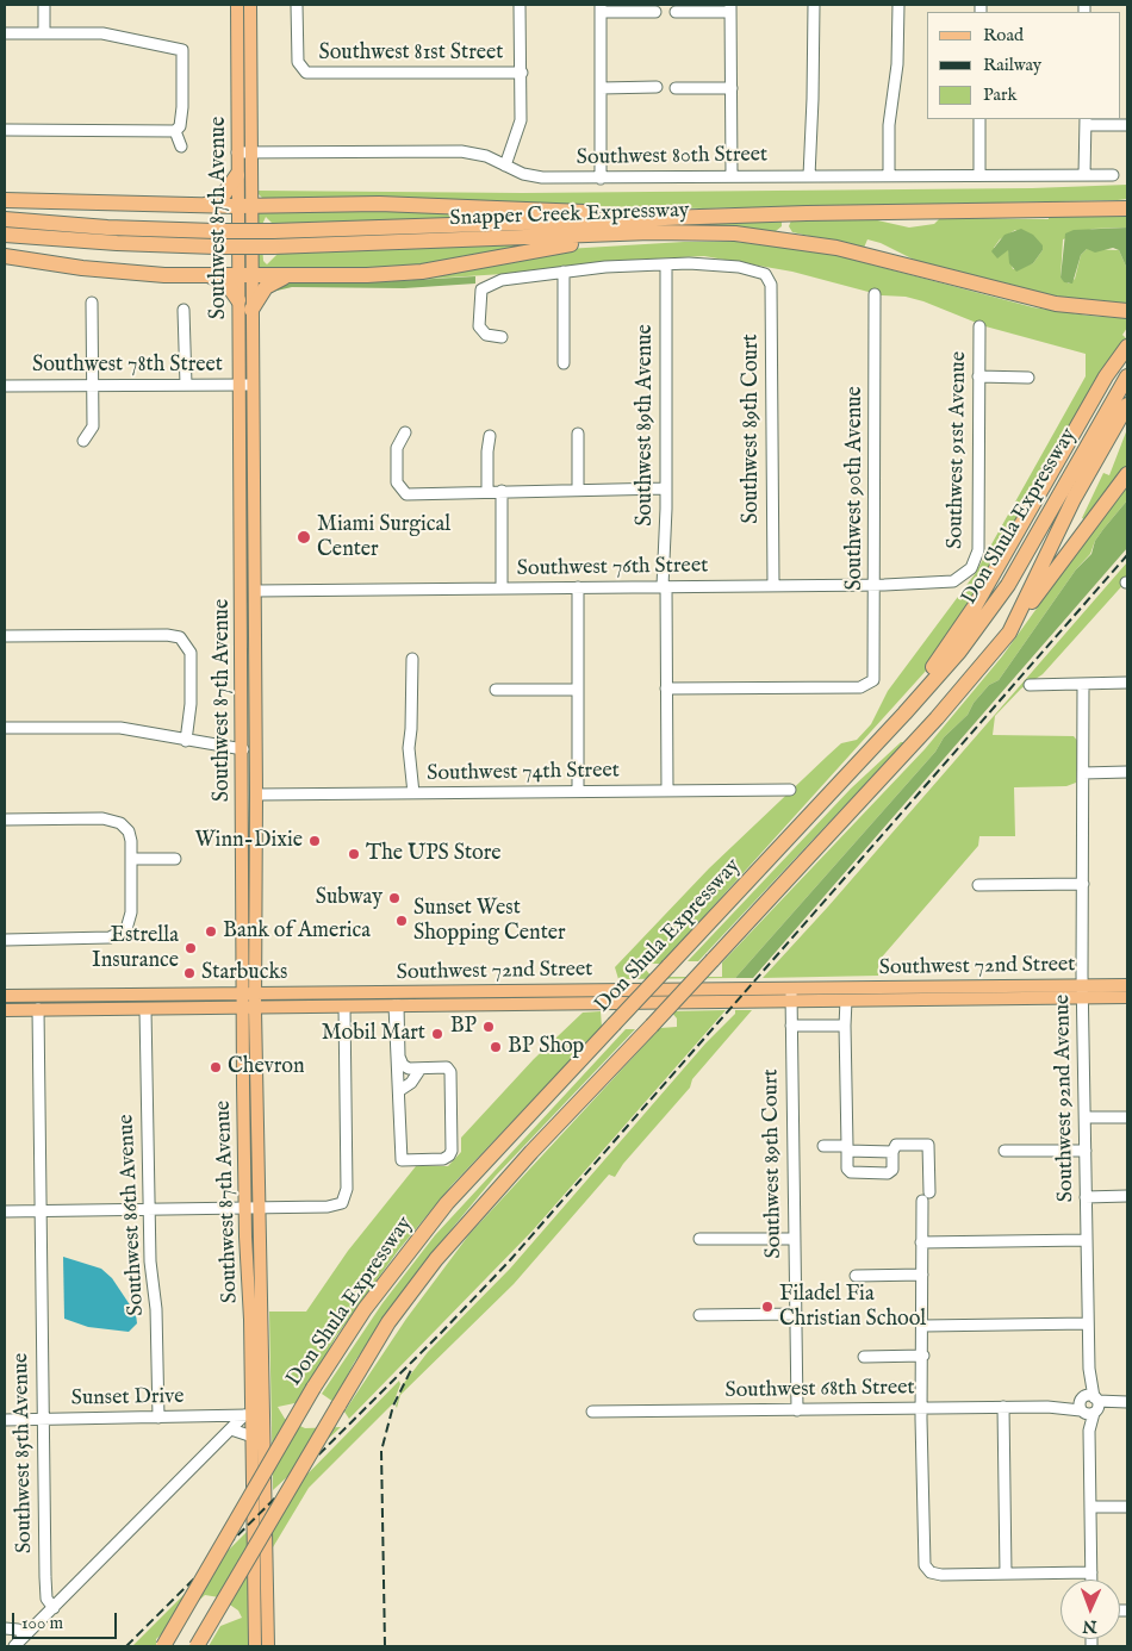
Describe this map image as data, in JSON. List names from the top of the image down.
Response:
{
  "streets": {
    "highway": ["Snapper Creek Expressway", "Don Shula Expressway"],
    "main road": ["Southwest 87th Avenue", "Southwest 72nd Street"],
    "street": [
      "Southwest 81st Street",
      "Southwest 80th Street",
      "Southwest 78th Street",
      "Southwest 89th Avenue",
      "Southwest 89th Court",
      "Southwest 91st Avenue",
      "Southwest 90th Avenue",
      "Southwest 76th Street",
      "Southwest 74th Street",
      "Southwest 92nd Avenue",
      "Southwest 86th Avenue",
      "Southwest 68th Street",
      "Sunset Drive",
      "Southwest 85th Avenue"
    ]
  },
  "crossings": [
    ["Southwest 80th Street", "Southwest 87th Avenue"],
    ["Southwest 87th Avenue", "Southwest 78th Street"],
    ["Southwest 87th Avenue", "Southwest 76th Street"],
    ["Southwest 87th Avenue", "Southwest 74th Street"],
    ["Southwest 87th Avenue", "Southwest 72nd Street"],
    ["Southwest 87th Avenue", "Sunset Drive"],
    ["Southwest 89th Avenue", "Southwest 89th Court"],
    ["Southwest 89th Avenue", "Southwest 90th Avenue"],
    ["Southwest 89th Avenue", "Southwest 76th Street"],
    ["Southwest 89th Avenue", "Southwest 74th Street"],
    ["Southwest 89th Court", "Southwest 76th Street"],
    ["Southwest 89th Court", "Southwest 72nd Street"],
    ["Southwest 89th Court", "Southwest 68th Street"],
    ["Southwest 91st Avenue", "Southwest 76th Street"],
    ["Southwest 90th Avenue", "Southwest 76th Street"],
    ["Southwest 72nd Street", "Southwest 92nd Avenue"],
    ["Southwest 72nd Street", "Southwest 86th Avenue"],
    ["Southwest 72nd Street", "Southwest 85th Avenue"],
    ["Southwest 92nd Avenue", "Southwest 68th Street"],
    ["Southwest 86th Avenue", "Sunset Drive"],
    ["Sunset Drive", "Southwest 85th Avenue"]
  ],
  "places": [
    "Miami Surgical Center",
    "Winn-Dixie",
    "The UPS Store",
    "Subway",
    "Sunset West Shopping Center",
    "Bank of America",
    "Estrella Insurance",
    "Starbucks",
    "BP",
    "Mobil Mart",
    "BP Shop",
    "Chevron",
    "Filadel Fia Christian School"
  ],
  "legend": ["Road", "Railway", "Park"],
  "scale_bar": "100 m",
  "north": "bottom"
}
